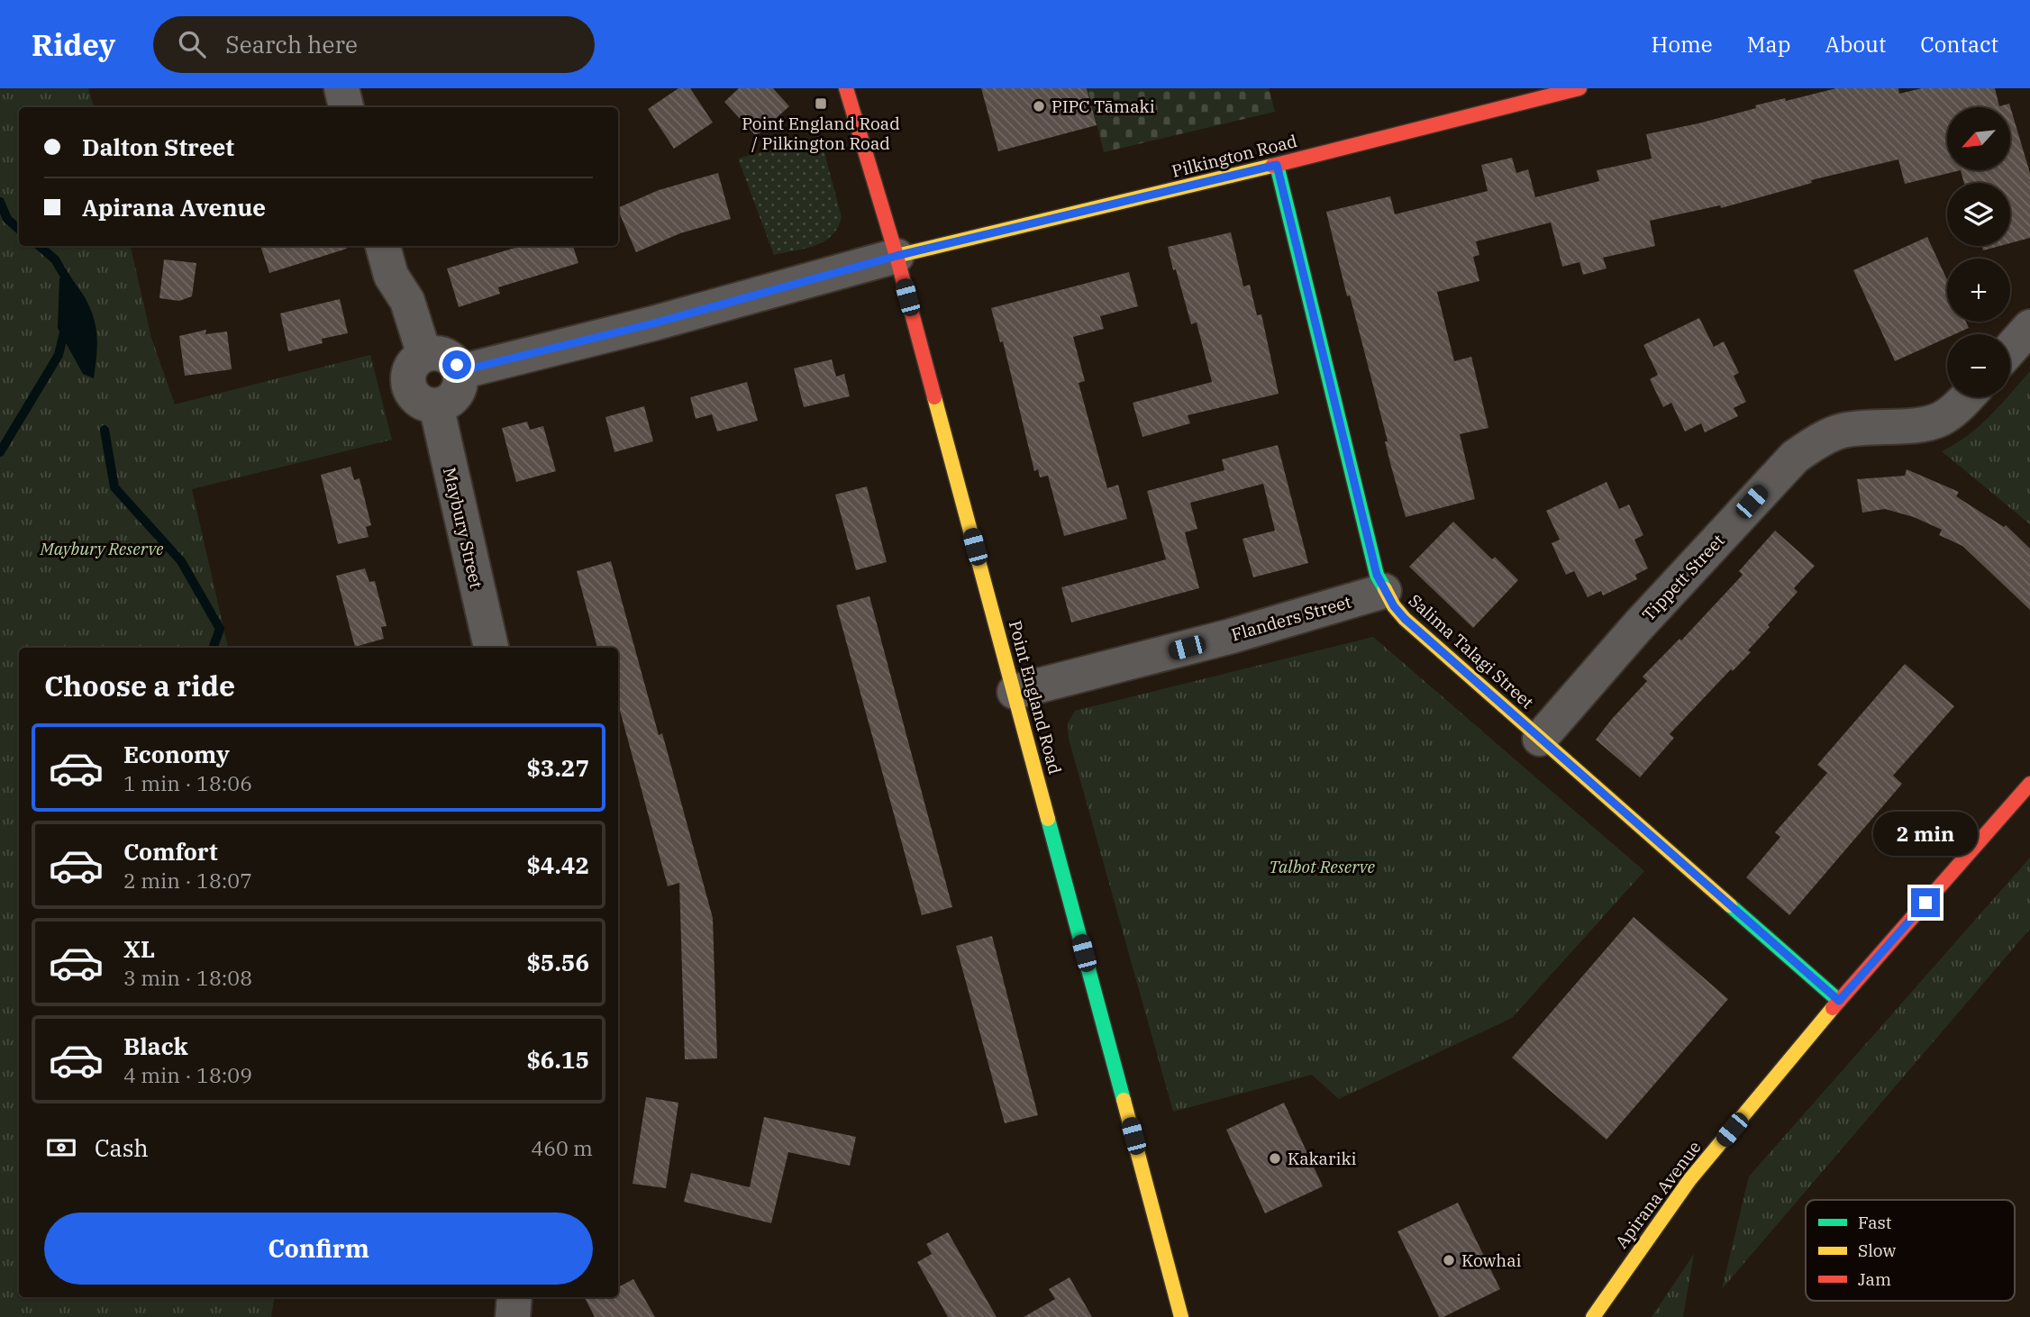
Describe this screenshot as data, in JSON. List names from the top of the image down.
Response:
{
  "streets": {
    "street": [
      "Pilkington Road",
      "Maybury Street",
      "Tippett Street",
      "Flanders Street",
      "Salima Talagi Street",
      "Point England Road",
      "Apirana Avenue"
    ]
  },
  "crossings": [
    ["Pilkington Road", "Salima Talagi Street"],
    ["Pilkington Road", "Point England Road"],
    ["Tippett Street", "Salima Talagi Street"],
    ["Flanders Street", "Salima Talagi Street"],
    ["Flanders Street", "Point England Road"],
    ["Salima Talagi Street", "Apirana Avenue"]
  ],
  "parks": ["Maybury Reserve", "Talbot Reserve"],
  "places": {
    "transit": ["Point England Road / Pilkington Road"],
    "other": ["PIPC Tāmaki", "Kakariki", "Kowhai"]
  },
  "legend": ["Fast", "Slow", "Jam"],
  "north": "bottom left",
  "page": {
    "header": "Ridey",
    "search": "Search here",
    "nav": [
      "Home",
      "Map",
      "About",
      "Contact"
    ],
    "map_buttons": ["+", "−"],
    "banner": ["Dalton Street", "Apirana Avenue"],
    "heading": "Choose a ride",
    "list": [
      {
        "name": "Economy",
        "note": "1 min · 18:06",
        "value": "$3.27"
      },
      {
        "name": "Comfort",
        "note": "2 min · 18:07",
        "value": "$4.42"
      },
      {
        "name": "XL",
        "note": "3 min · 18:08",
        "value": "$5.56"
      },
      {
        "name": "Black",
        "note": "4 min · 18:09",
        "value": "$6.15"
      }
    ],
    "bubble": "2 min",
    "pay": ["Cash", "460 m"],
    "buttons": "Confirm"
  }
}
